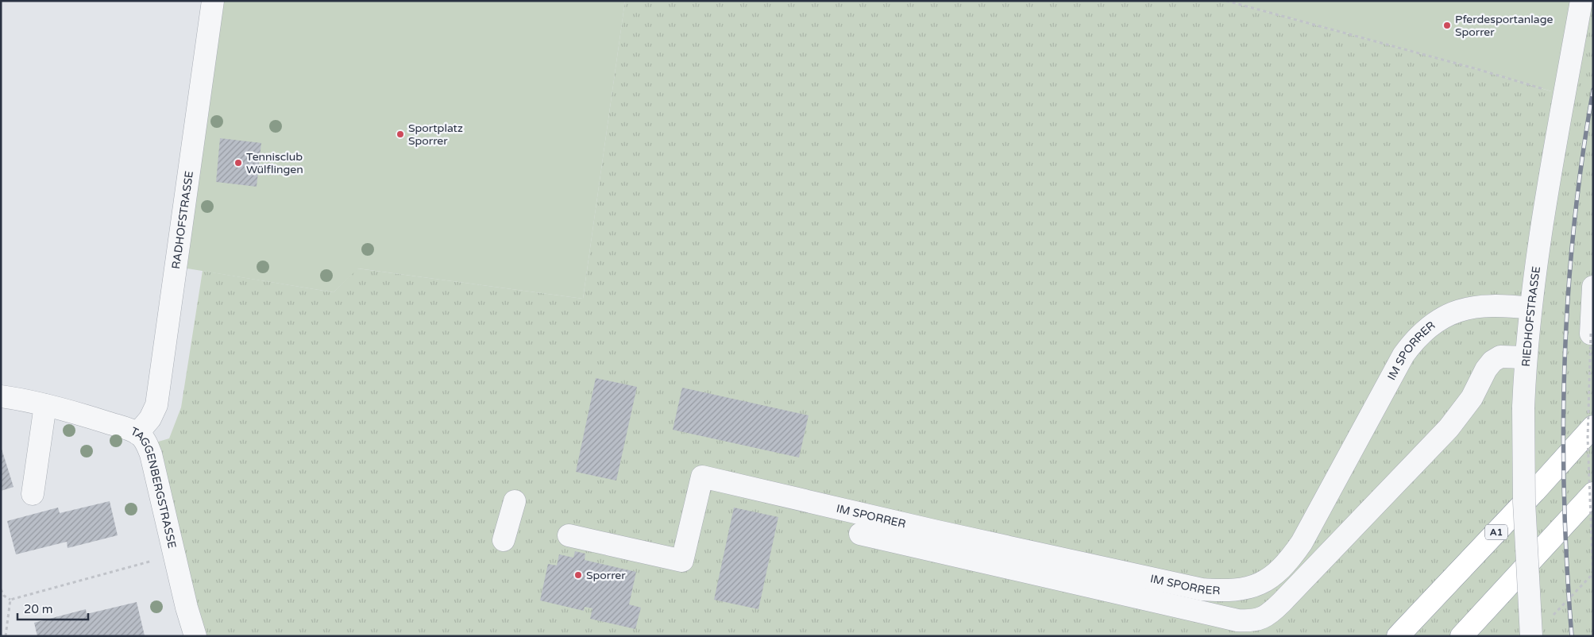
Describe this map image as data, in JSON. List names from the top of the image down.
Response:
{
  "streets": {
    "highway": ["A1"],
    "street": [
      "RADHOFSTRASSE",
      "RIEDHOFSTRASSE",
      "IM SPORRER",
      "TAGGENBERGSTRASSE"
    ]
  },
  "crossings": [
    ["RADHOFSTRASSE", "TAGGENBERGSTRASSE"],
    ["RIEDHOFSTRASSE", "IM SPORRER"]
  ],
  "places": [
    "Pferdesportanlage Sporrer",
    "Sportplatz Sporrer",
    "Tennisclub Wülflingen",
    "Sporrer"
  ],
  "scale_bar": "20 m"
}
